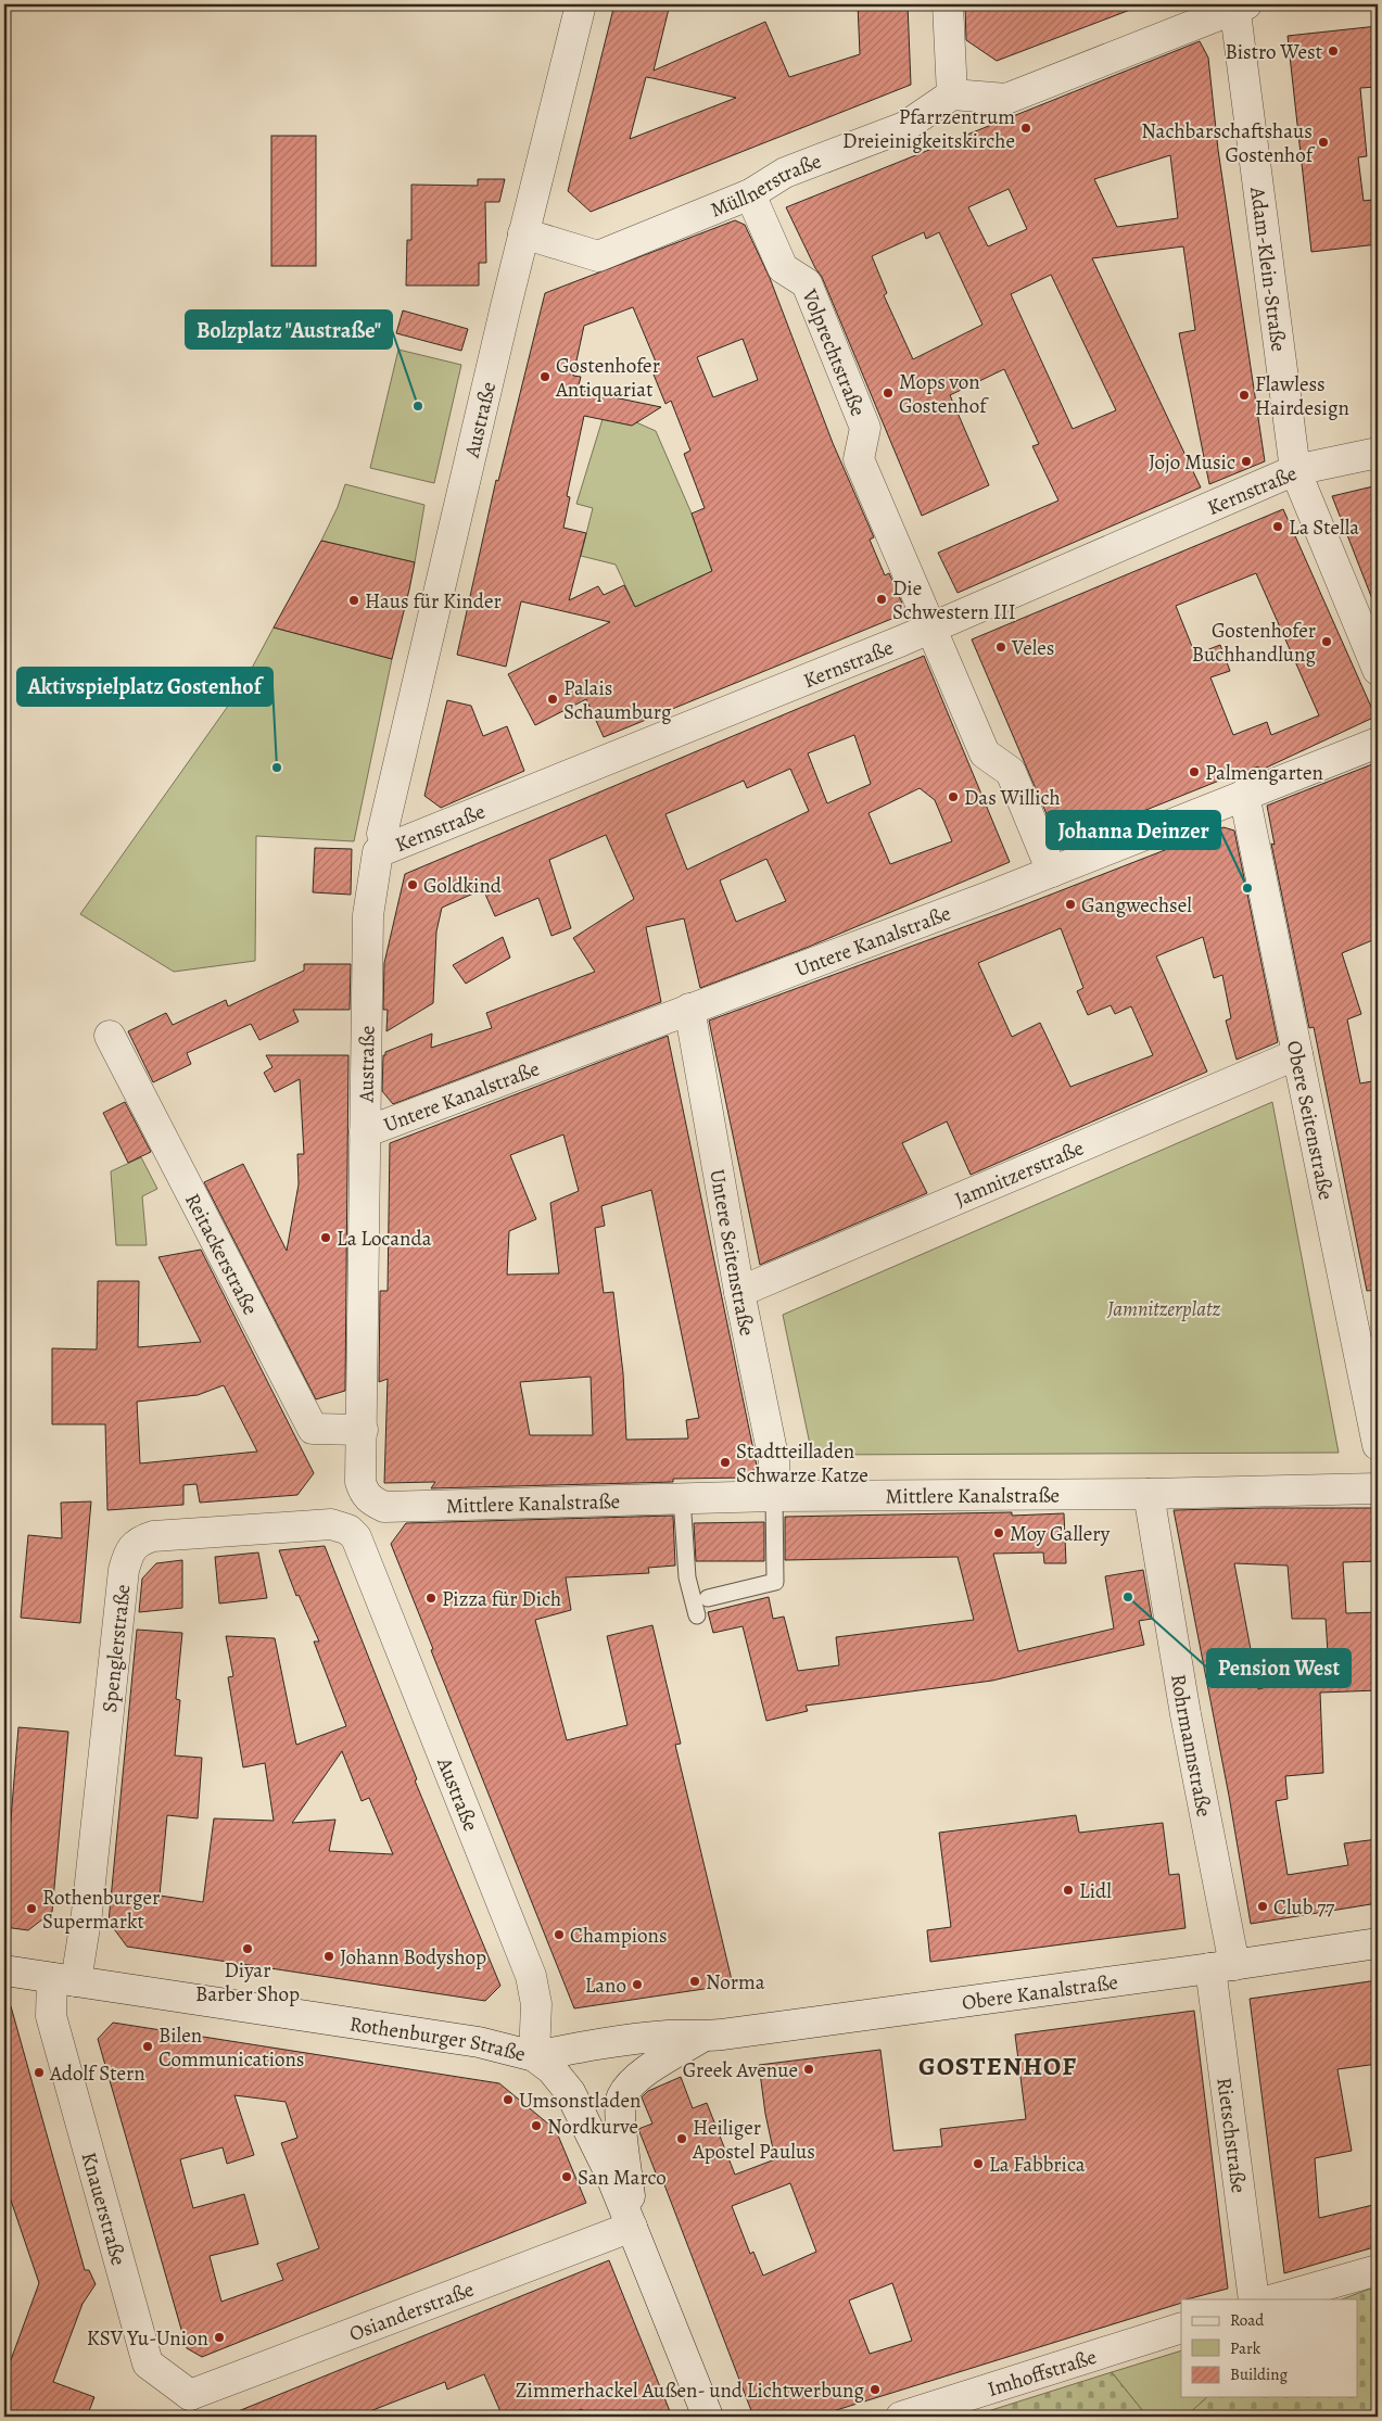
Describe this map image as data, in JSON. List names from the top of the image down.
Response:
{
  "streets": {
    "street": [
      "Müllnerstraße",
      "Adam-Klein-Straße",
      "Volprechtstraße",
      "Austraße",
      "Kernstraße",
      "Untere Kanalstraße",
      "Obere Seitenstraße",
      "Jamnitzerstraße",
      "Untere Seitenstraße",
      "Reitackerstraße",
      "Mittlere Kanalstraße",
      "Spenglerstraße",
      "Rohrmannstraße",
      "Obere Kanalstraße",
      "Rothenburger Straße",
      "Rietschstraße",
      "Knauerstraße",
      "Osianderstraße",
      "Imhoffstraße"
    ]
  },
  "crossings": [
    ["Müllnerstraße", "Volprechtstraße"],
    ["Müllnerstraße", "Austraße"],
    ["Adam-Klein-Straße", "Kernstraße"],
    ["Volprechtstraße", "Kernstraße"],
    ["Volprechtstraße", "Untere Kanalstraße"],
    ["Austraße", "Kernstraße"],
    ["Austraße", "Untere Kanalstraße"],
    ["Austraße", "Reitackerstraße"],
    ["Austraße", "Mittlere Kanalstraße"],
    ["Austraße", "Spenglerstraße"],
    ["Austraße", "Obere Kanalstraße"],
    ["Austraße", "Rothenburger Straße"],
    ["Untere Kanalstraße", "Obere Seitenstraße"],
    ["Untere Kanalstraße", "Untere Seitenstraße"],
    ["Obere Seitenstraße", "Jamnitzerstraße"],
    ["Jamnitzerstraße", "Untere Seitenstraße"],
    ["Untere Seitenstraße", "Mittlere Kanalstraße"],
    ["Mittlere Kanalstraße", "Rohrmannstraße"],
    ["Spenglerstraße", "Rothenburger Straße"],
    ["Spenglerstraße", "Knauerstraße"],
    ["Rohrmannstraße", "Obere Kanalstraße"],
    ["Rohrmannstraße", "Rietschstraße"],
    ["Obere Kanalstraße", "Rothenburger Straße"],
    ["Obere Kanalstraße", "Rietschstraße"],
    ["Obere Kanalstraße", "Osianderstraße"],
    ["Rothenburger Straße", "Knauerstraße"],
    ["Rothenburger Straße", "Osianderstraße"],
    ["Knauerstraße", "Osianderstraße"]
  ],
  "districts": ["GOSTENHOF"],
  "parks": ["Jamnitzerplatz"],
  "places": [
    "Bistro West",
    "Pfarrzentrum Dreieinigkeitskirche",
    "Nachbarschaftshaus Gostenhof",
    "Gostenhofer Antiquariat",
    "Mops von Gostenhof",
    "Flawless Hairdesign",
    "Bolzplatz \"Austraße\"",
    "Jojo Music",
    "La Stella",
    "Die Schwestern III",
    "Haus für Kinder",
    "Gostenhofer Buchhandlung",
    "Veles",
    "Palais Schaumburg",
    "Aktivspielplatz Gostenhof",
    "Palmengarten",
    "Das Willich",
    "Goldkind",
    "Johanna Deinzer",
    "Gangwechsel",
    "La Locanda",
    "Stadtteilladen Schwarze Katze",
    "Moy Gallery",
    "Pension West",
    "Pizza für Dich",
    "Lidl",
    "Club 77",
    "Rothenburger Supermarkt",
    "Champions",
    "Diyar Barber Shop",
    "Johann Bodyshop",
    "Norma",
    "Lano",
    "Bilen Communications",
    "Greek Avenue",
    "Adolf Stern",
    "Umsonstladen",
    "Nordkurve",
    "Heiliger Apostel Paulus",
    "La Fabbrica",
    "San Marco",
    "KSV Yu-Union",
    "Zimmerhackel Außen- und Lichtwerbung"
  ],
  "legend": ["Road", "Park", "Building"]
}
